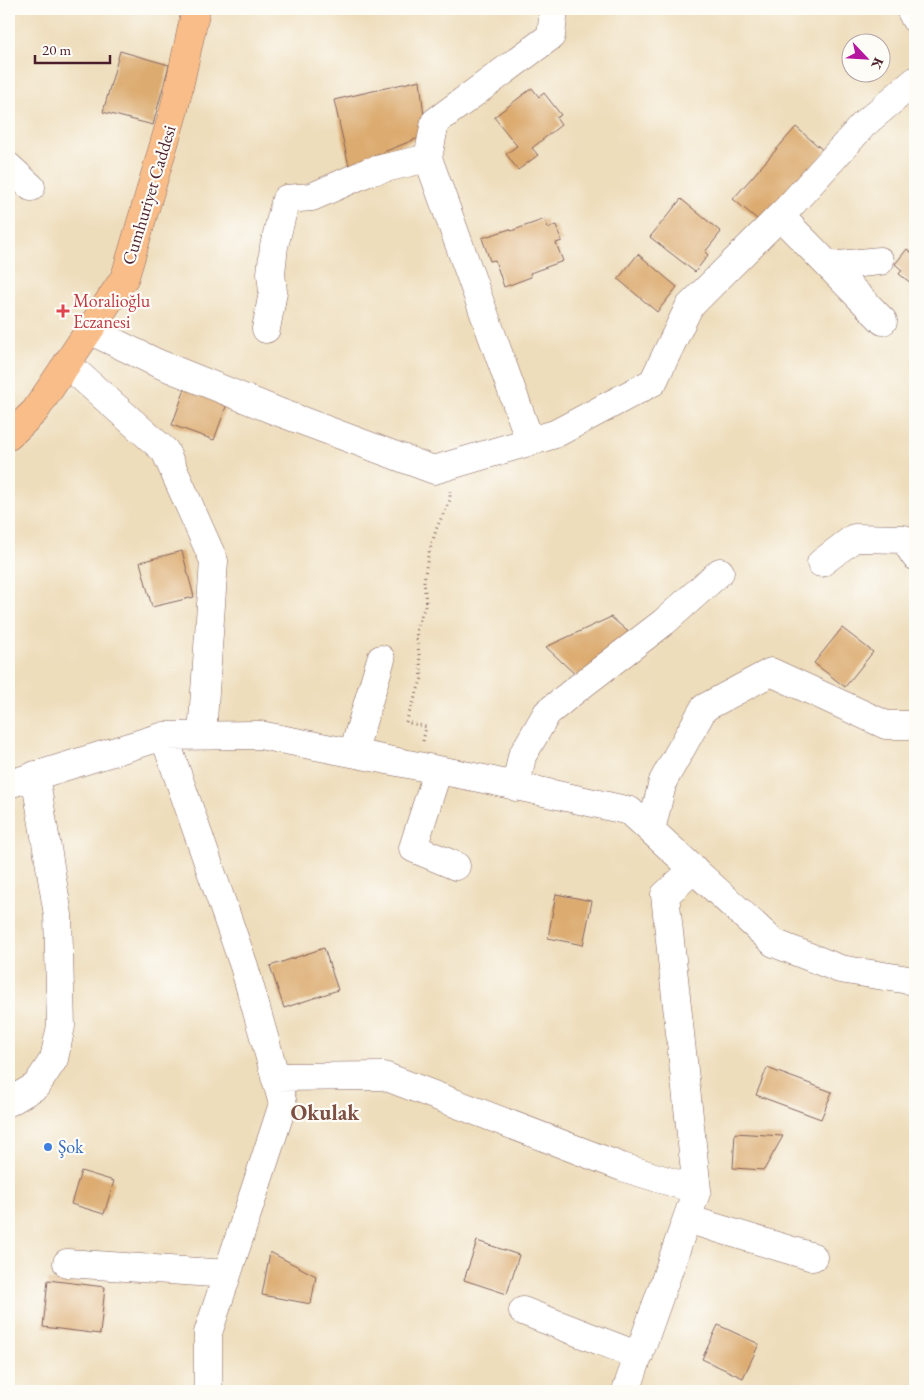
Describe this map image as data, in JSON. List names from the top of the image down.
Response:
{
  "streets": {
    "main road": ["Cumhuriyet Caddesi"]
  },
  "districts": ["Okulak"],
  "places": {
    "health": ["Moralioğlu Eczanesi"],
    "other": ["Şok"]
  },
  "scale_bar": "20 m",
  "north": "bottom right"
}
